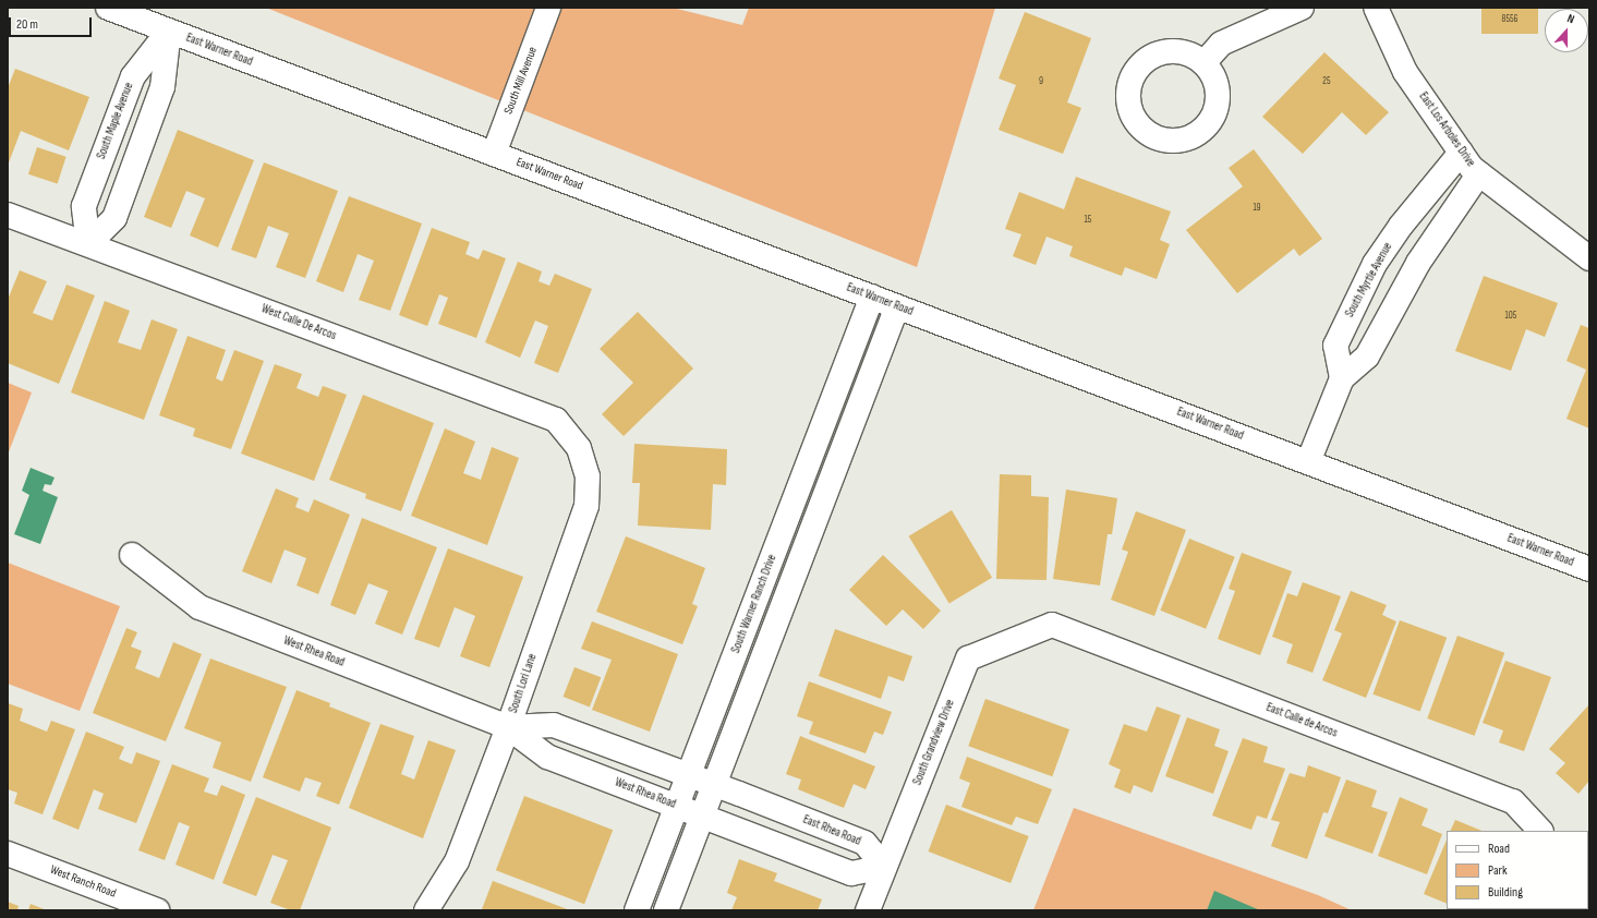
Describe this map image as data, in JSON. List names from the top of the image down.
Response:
{
  "streets": {
    "street": [
      "East Warner Road",
      "South Mill Avenue",
      "South Maple Avenue",
      "East Los Arboles Drive",
      "South Myrtle Avenue",
      "West Calle De Arcos",
      "South Warner Ranch Drive",
      "West Rhea Road",
      "South Lori Lane",
      "East Calle de Arcos",
      "South Grandview Drive",
      "East Rhea Road",
      "West Ranch Road"
    ]
  },
  "crossings": [
    ["East Warner Road", "South Mill Avenue"],
    ["East Warner Road", "South Maple Avenue"],
    ["East Warner Road", "South Warner Ranch Drive"],
    ["South Maple Avenue", "West Calle De Arcos"],
    ["East Los Arboles Drive", "South Myrtle Avenue"],
    ["West Calle De Arcos", "South Lori Lane"],
    ["South Warner Ranch Drive", "West Rhea Road"],
    ["South Warner Ranch Drive", "East Rhea Road"],
    ["West Rhea Road", "South Lori Lane"],
    ["West Rhea Road", "East Rhea Road"],
    ["East Calle de Arcos", "South Grandview Drive"],
    ["South Grandview Drive", "East Rhea Road"]
  ],
  "house_numbers": [
    "8556",
    "9",
    "25",
    "19",
    "15",
    "105"
  ],
  "legend": ["Road", "Park", "Building"],
  "scale_bar": "20 m",
  "north": "top"
}
